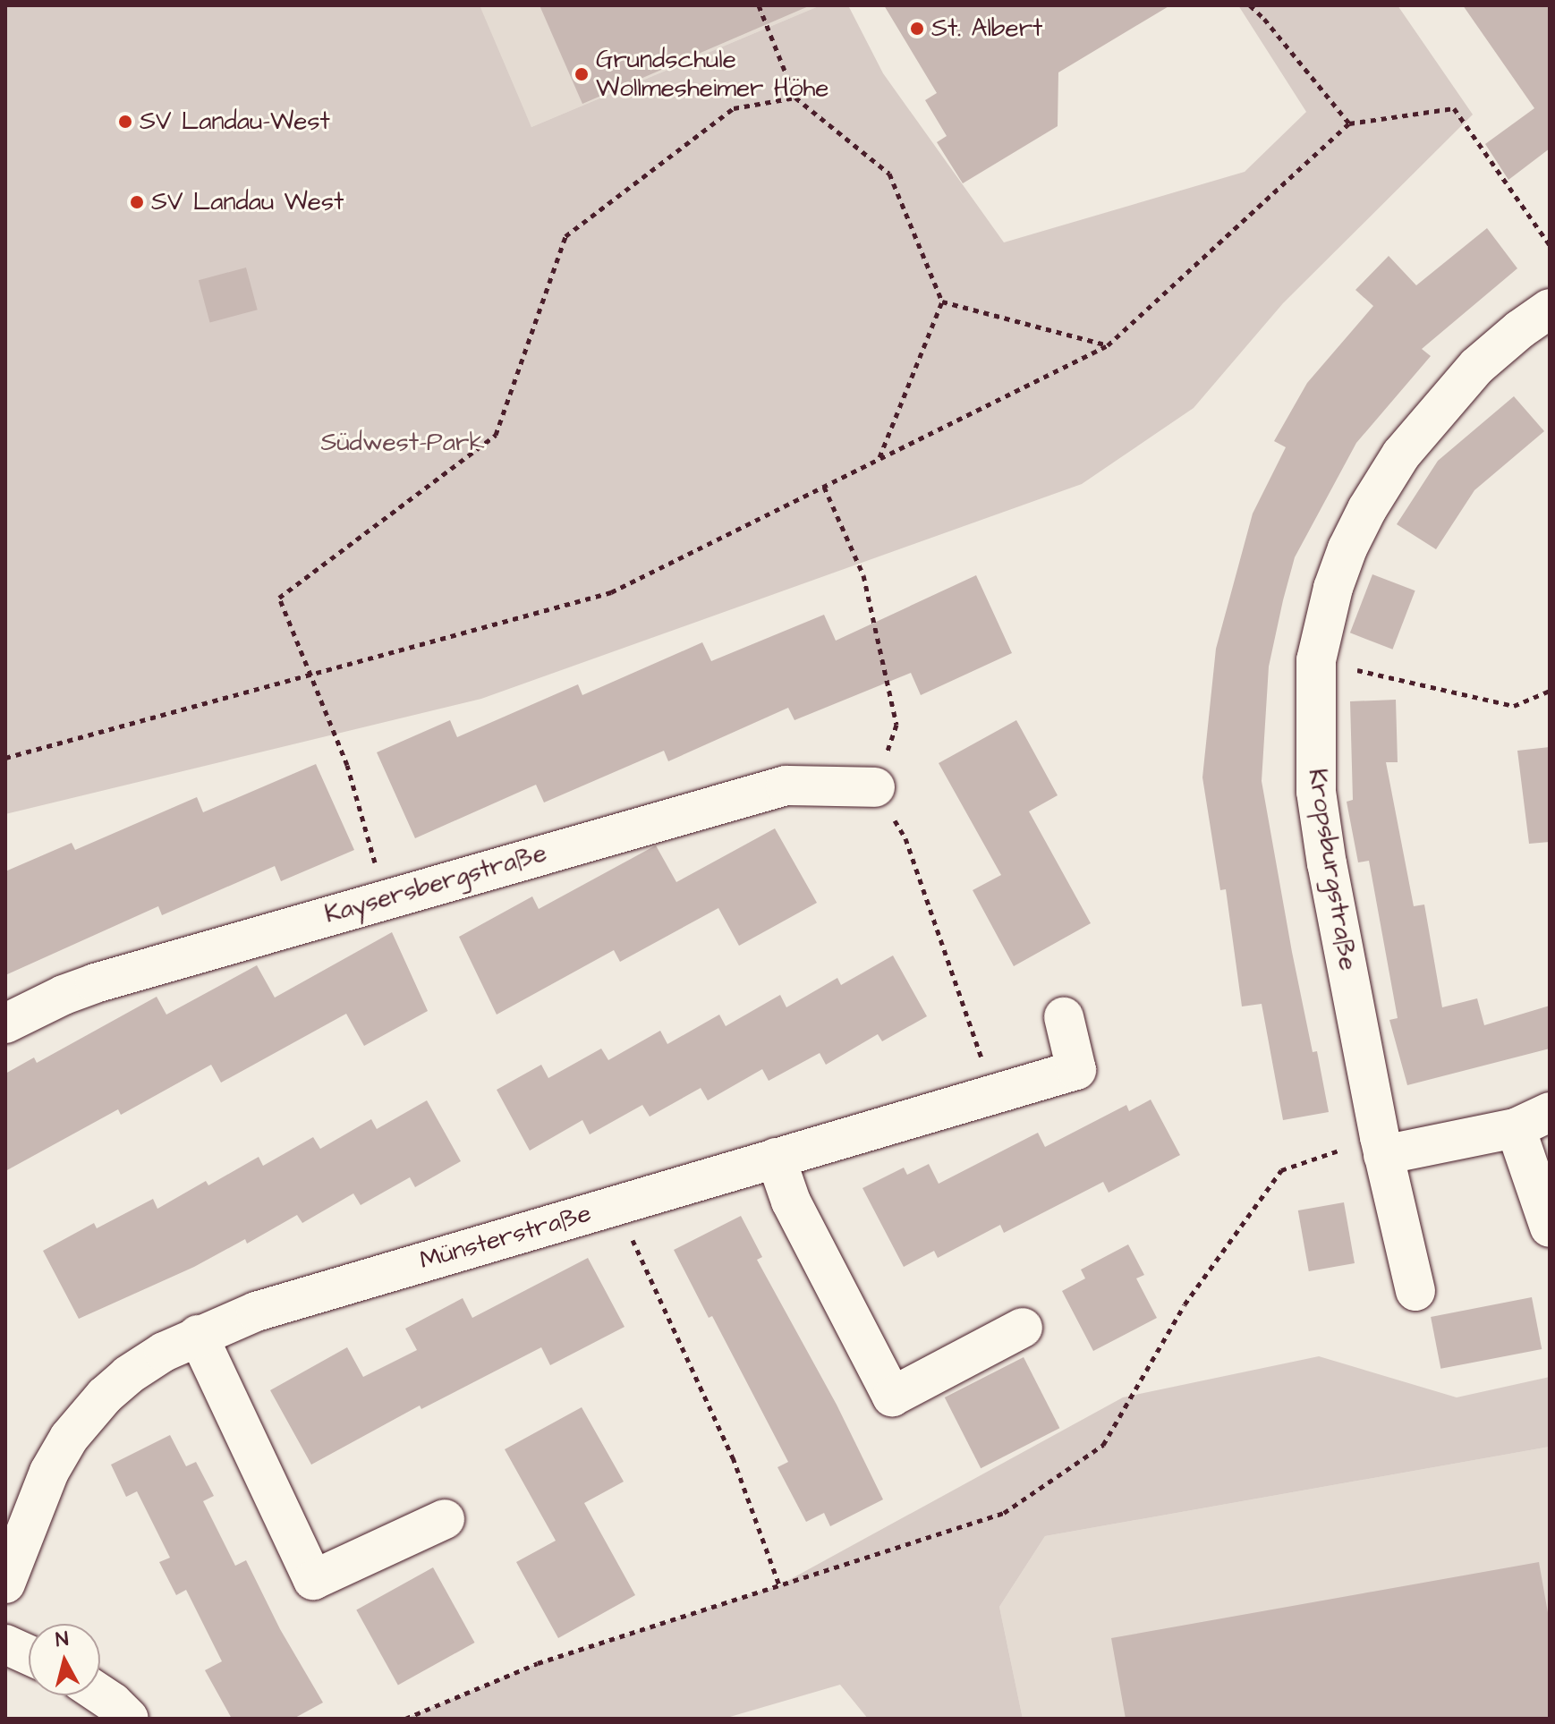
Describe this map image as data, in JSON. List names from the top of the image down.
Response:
{
  "streets": {
    "street": ["Kropsburgstraße", "Kaysersbergstraße", "Münsterstraße"]
  },
  "parks": ["Südwest-Park"],
  "places": [
    "St. Albert",
    "Grundschule Wollmesheimer Höhe",
    "SV Landau-West",
    "SV Landau West"
  ],
  "north": "top"
}
